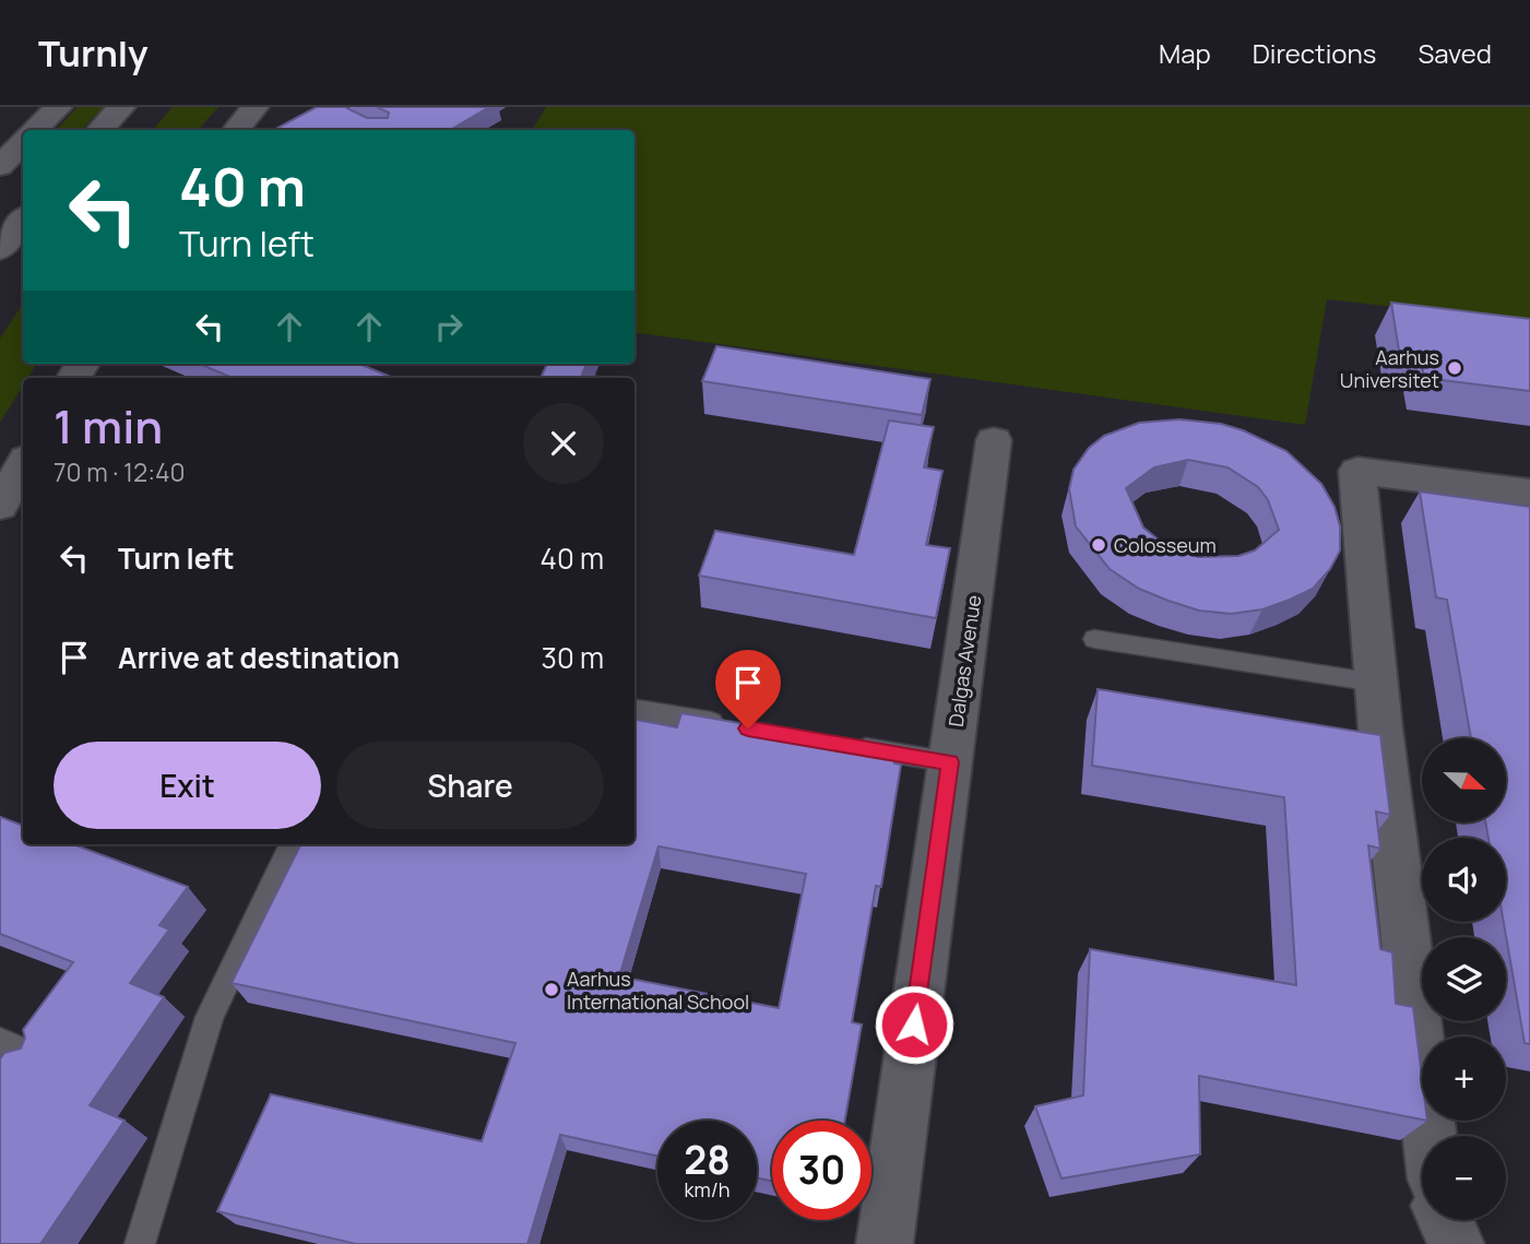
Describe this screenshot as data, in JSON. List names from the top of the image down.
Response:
{
  "streets": {
    "street": ["Dalgas Avenue"]
  },
  "places": ["Aarhus Universitet", "Colosseum", "Aarhus International School"],
  "north": "right",
  "page": {
    "header": "Turnly",
    "nav": ["Map", "Directions", "Saved"],
    "turn": ["40 m", "Turn left"],
    "heading": ["1 min", "70 m · 12:40"],
    "list": [
      {
        "name": "Turn left",
        "value": "40 m"
      },
      {
        "name": "Arrive at destination",
        "value": "30 m"
      }
    ],
    "buttons": ["Exit", "Share"],
    "map_buttons": ["+", "−"],
    "speed": "28 km/h",
    "limit": "30"
  }
}
